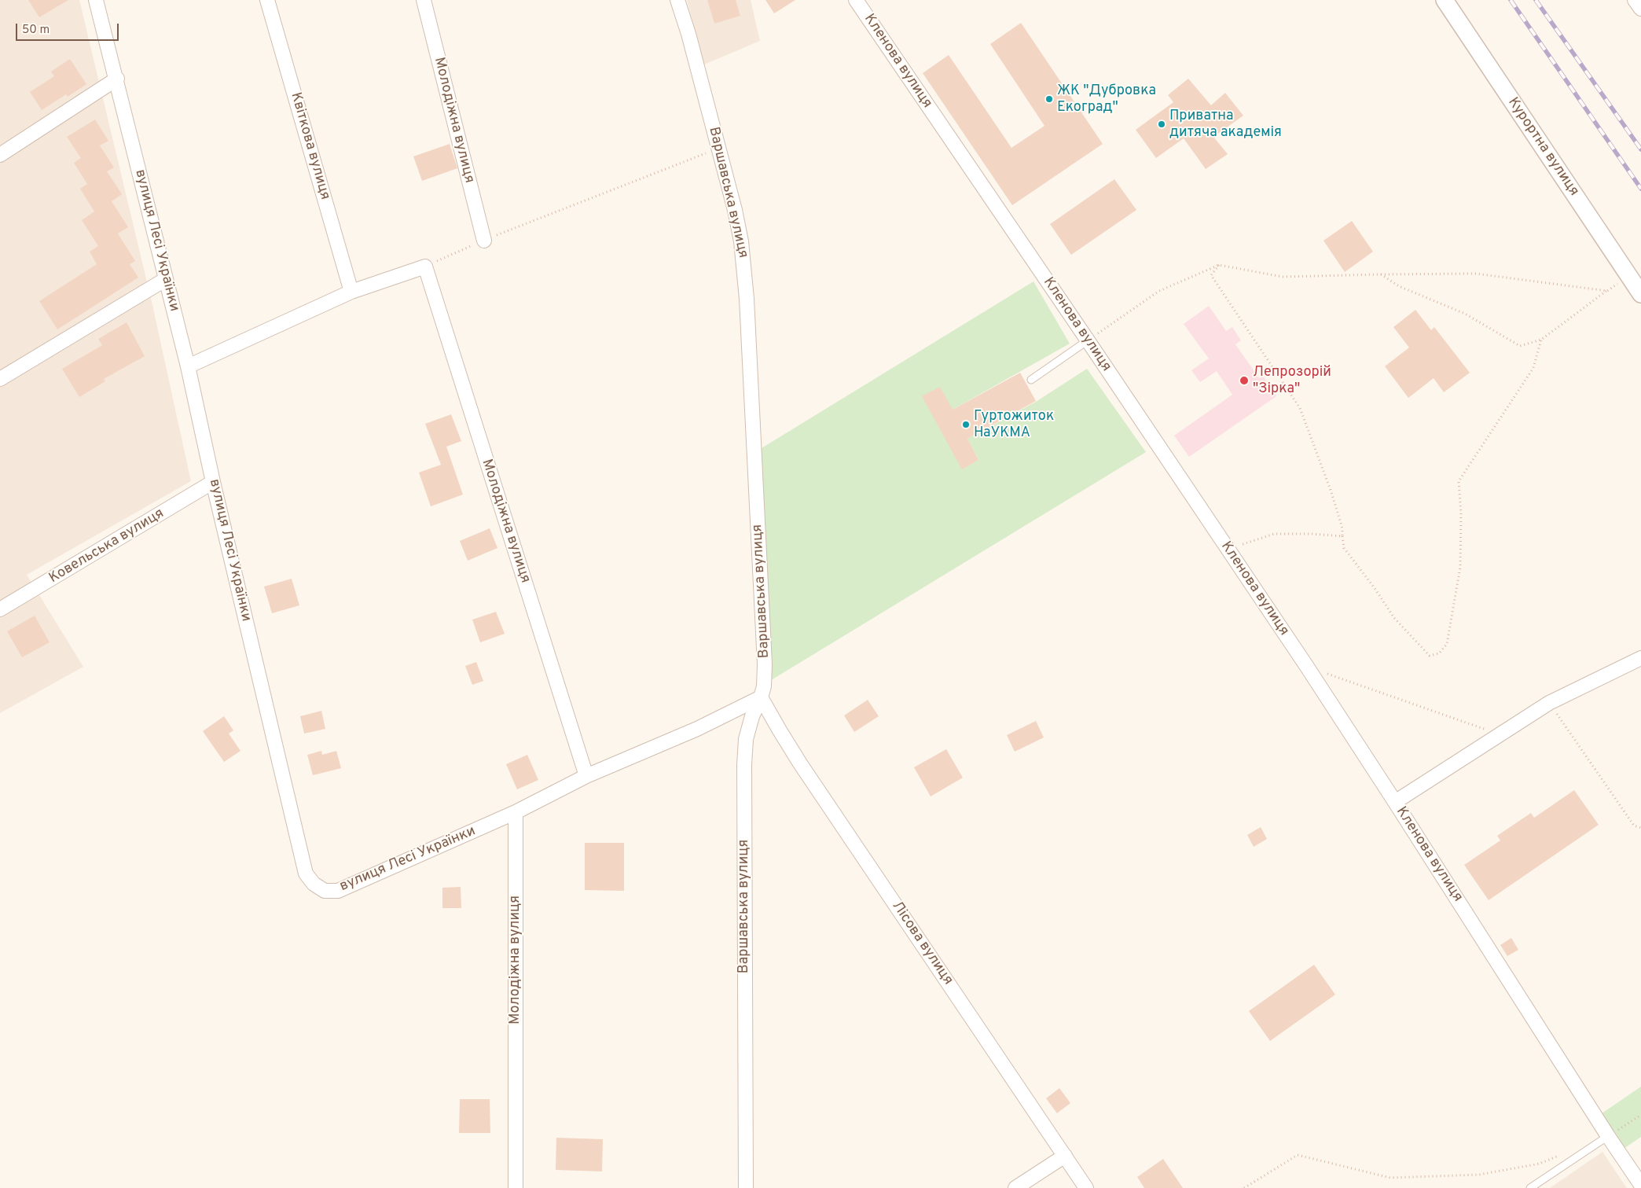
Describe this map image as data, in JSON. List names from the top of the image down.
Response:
{
  "streets": {
    "street": [
      "Кленова вулиця",
      "Молодіжна вулиця",
      "Квіткова вулиця",
      "Курортна вулиця",
      "Варшавська вулиця",
      "вулиця Лесі Українки",
      "Ковельська вулиця",
      "Лісова вулиця"
    ]
  },
  "crossings": [
    ["Молодіжна вулиця", "вулиця Лесі Українки"],
    ["Варшавська вулиця", "Лісова вулиця"],
    ["вулиця Лесі Українки", "Ковельська вулиця"]
  ],
  "places": [
    "ЖК \"Дубровка Екоград\"",
    "Приватна дитяча академiя",
    "Лепрозорій \"Зірка\"",
    "Гуртожиток НаУКМА"
  ],
  "scale_bar": "50 m"
}
